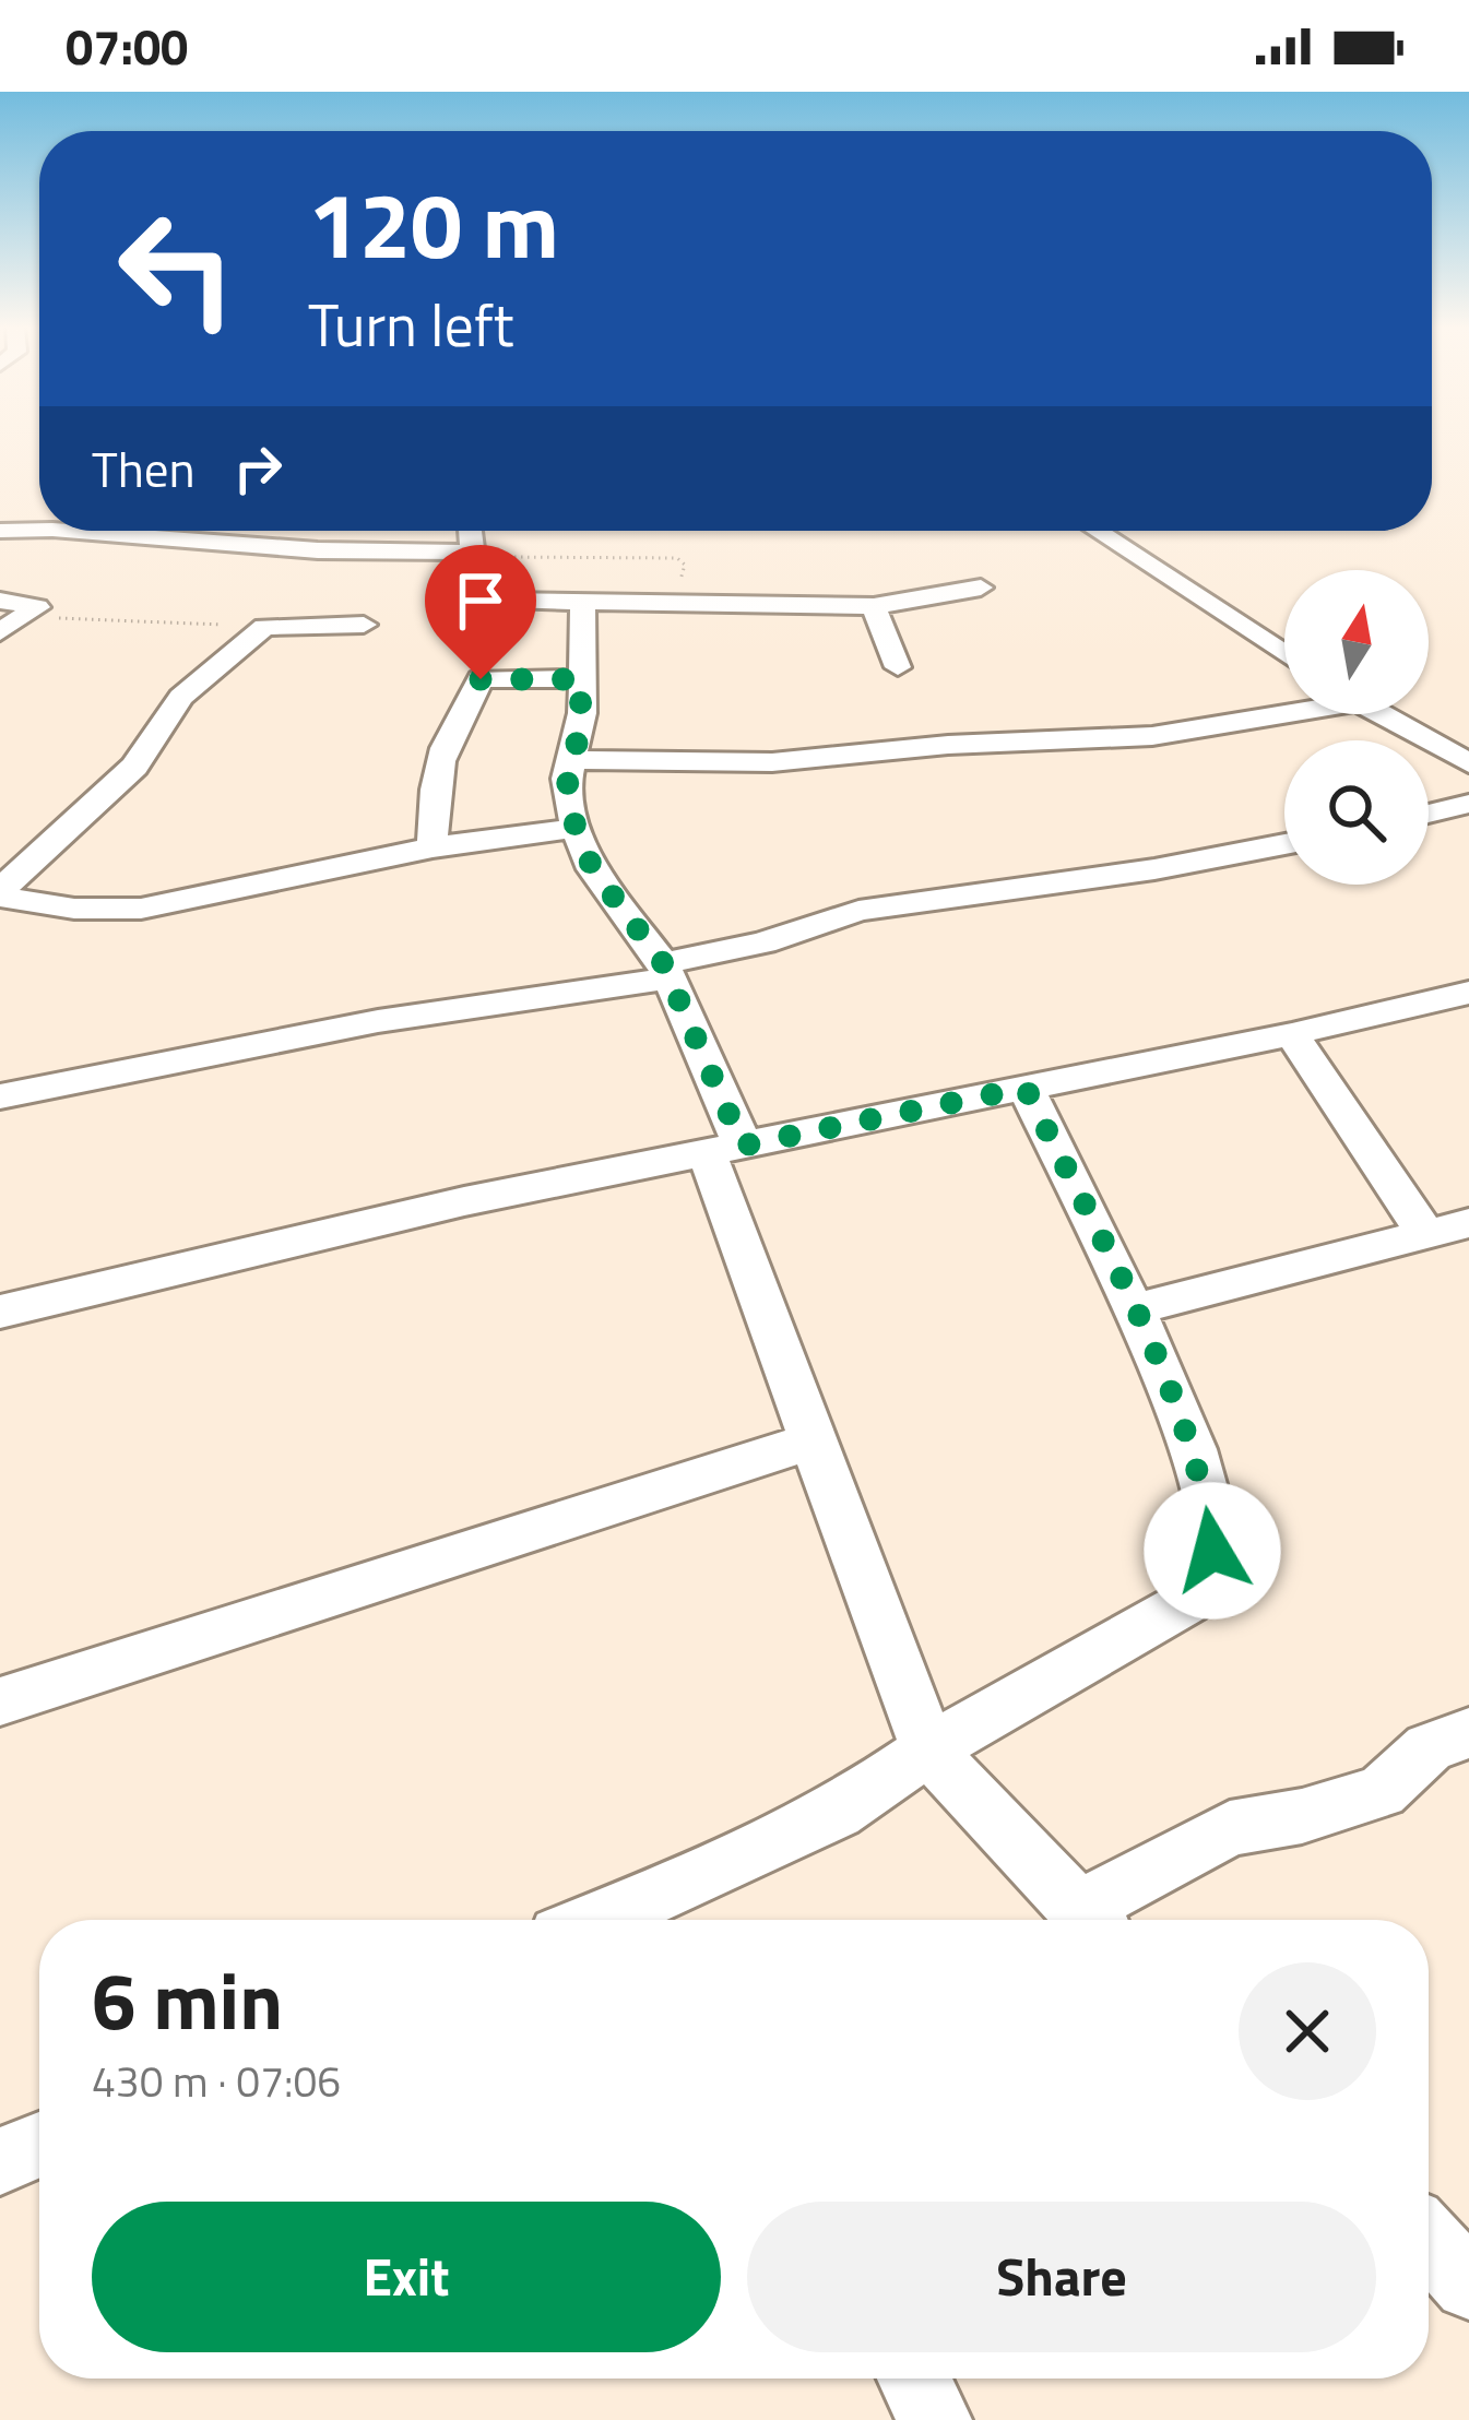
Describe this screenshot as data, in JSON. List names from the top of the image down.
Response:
{
  "north": "top",
  "page": {
    "status": "07:00",
    "turn": ["120 m", "Turn left"],
    "then": "Then",
    "heading": ["6 min", "430 m · 07:06"],
    "buttons": ["Exit", "Share"]
  }
}
